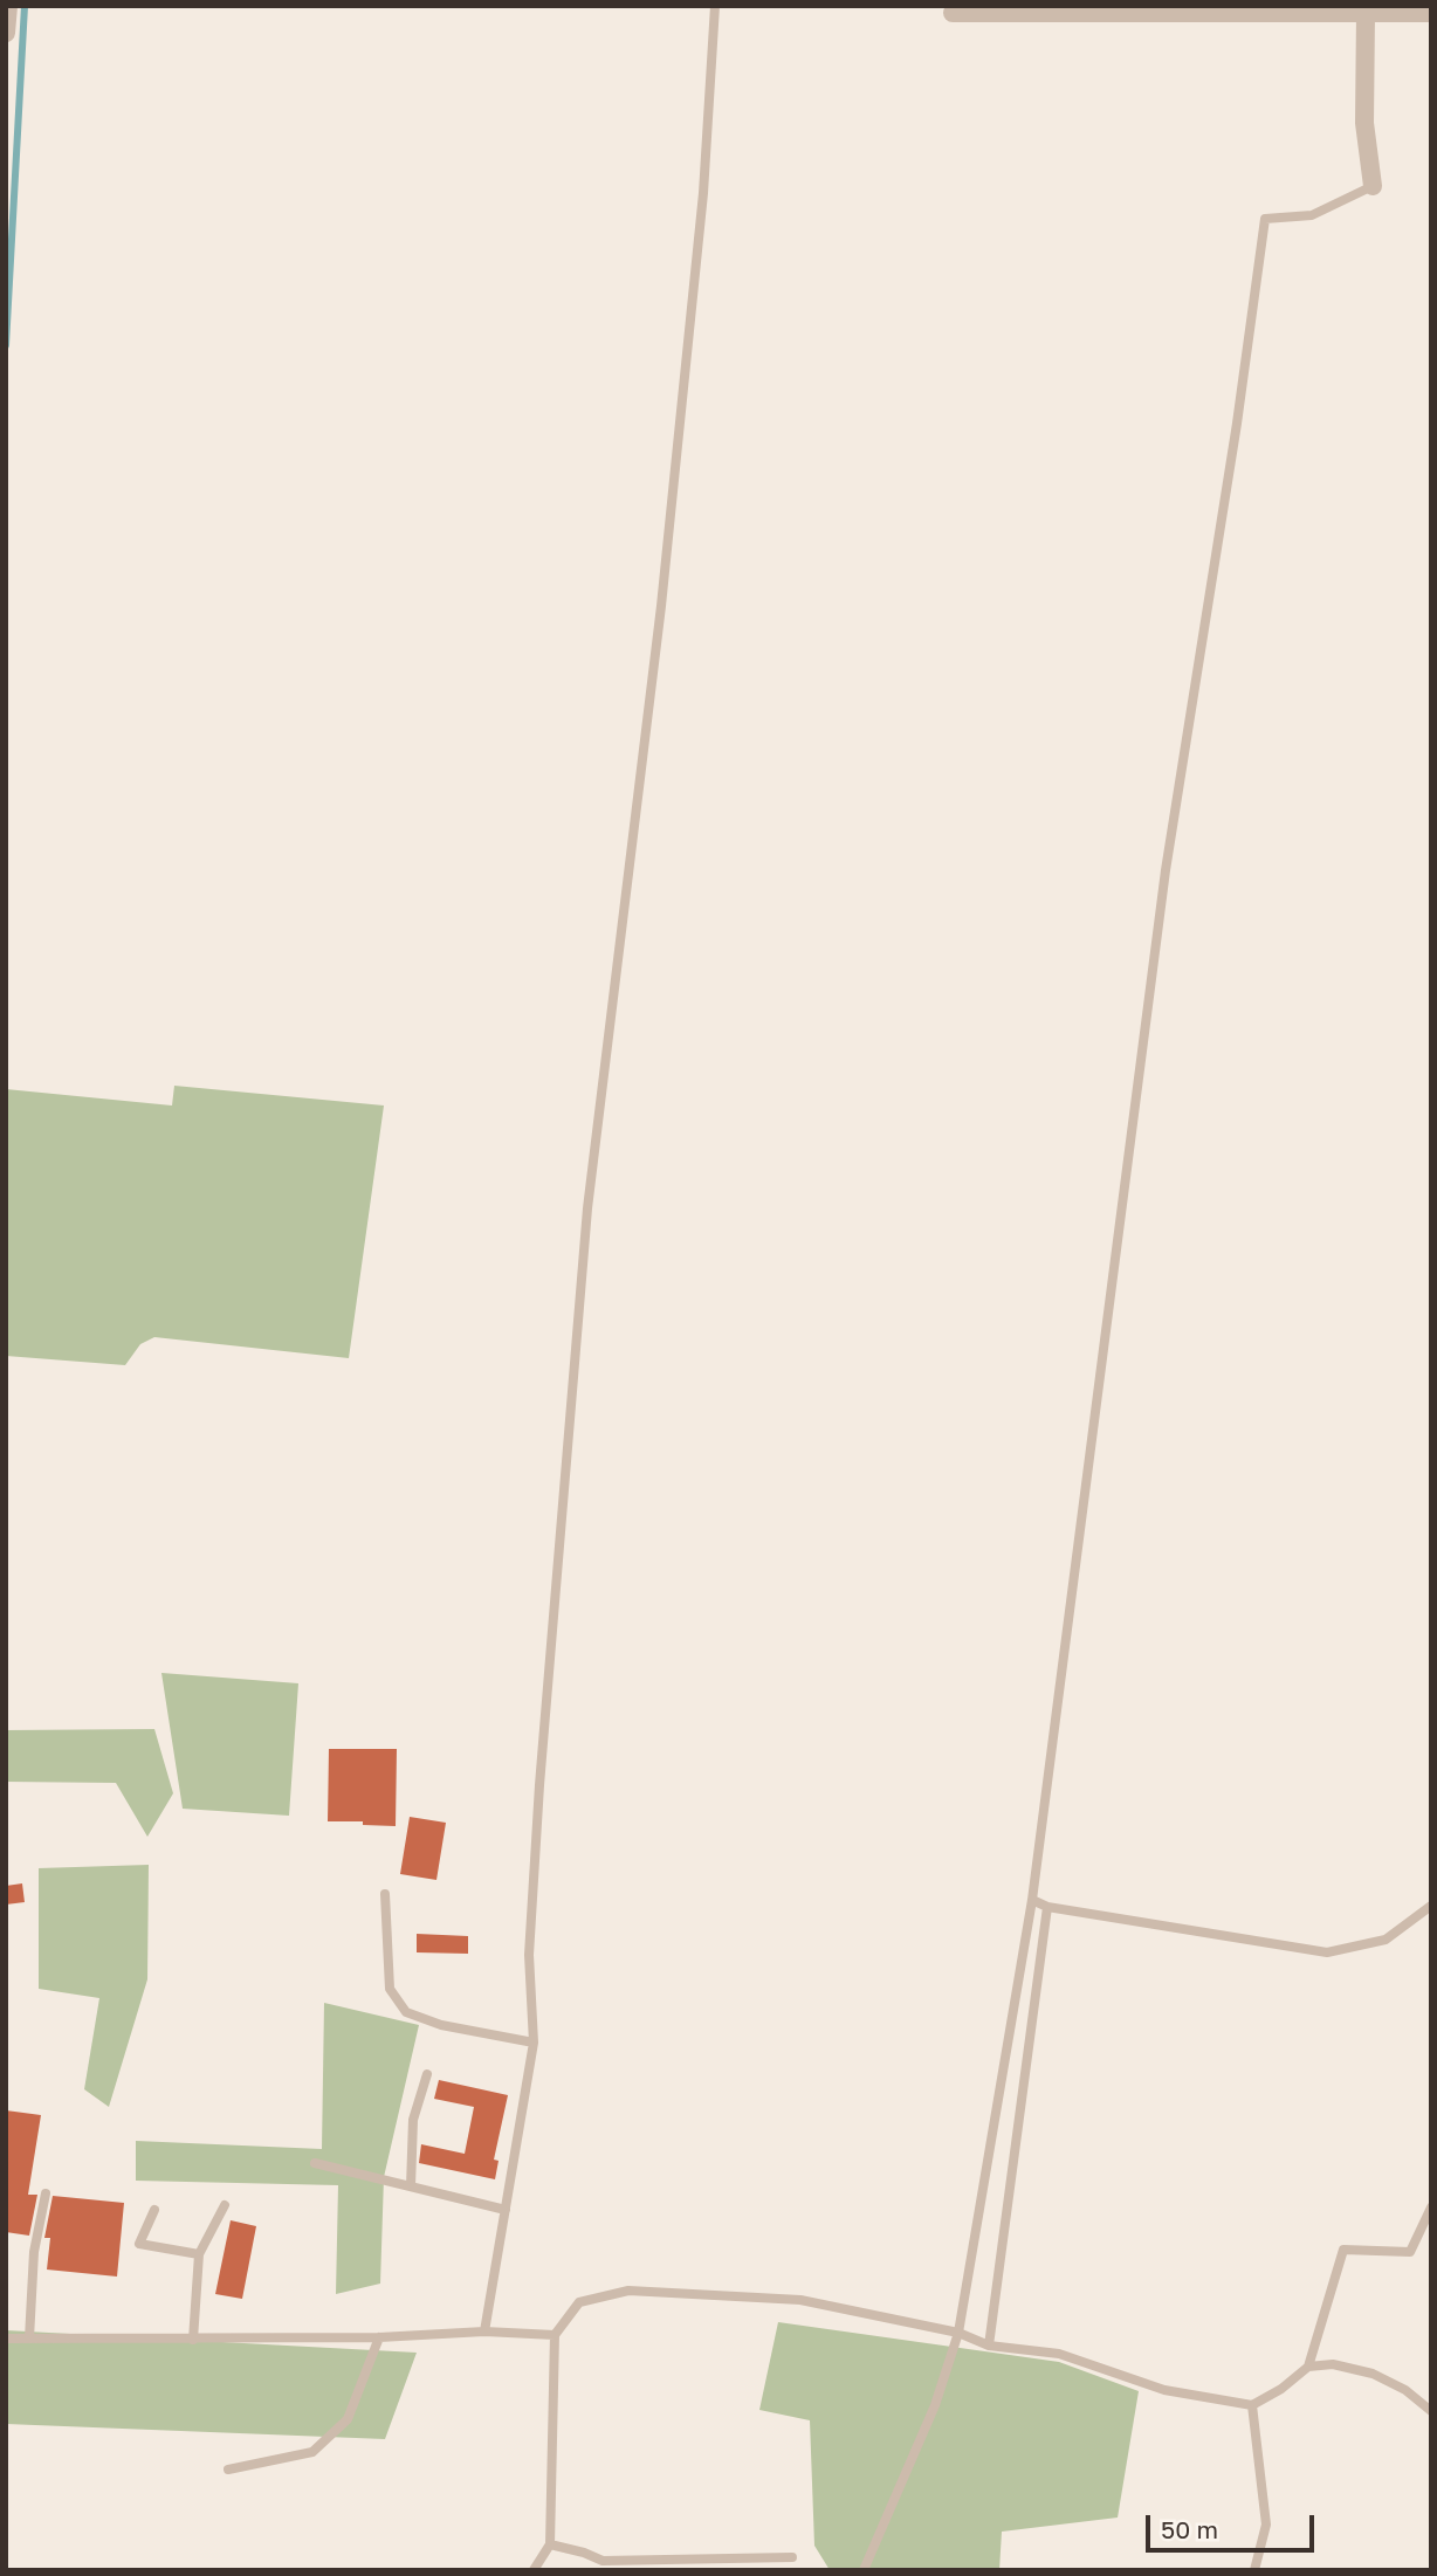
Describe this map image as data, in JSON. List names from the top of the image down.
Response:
{
  "scale_bar": "50 m"
}
